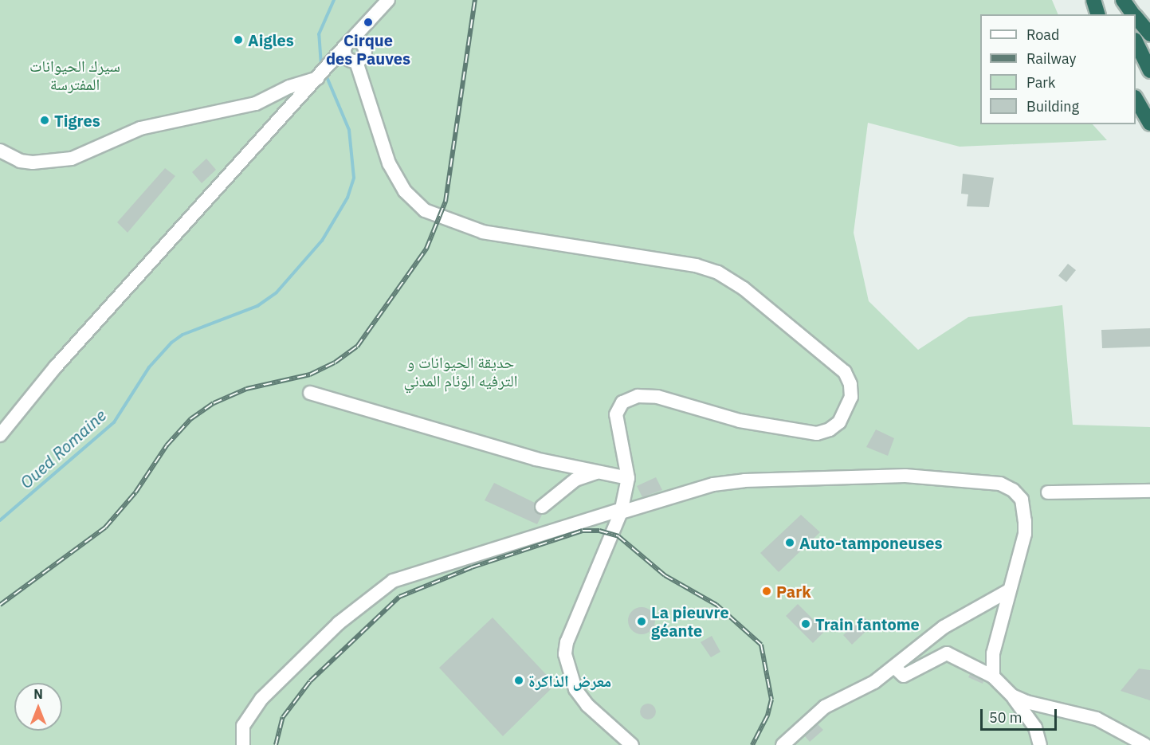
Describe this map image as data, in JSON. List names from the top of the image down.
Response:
{
  "water": ["Oued Romaine"],
  "parks": ["سيرك الحيوانات المفترسة", "حديقة الحيوانات و الترفيه الوئام المدني"],
  "places": [
    "Cirque des Pauves",
    "Aigles",
    "Tigres",
    "Auto-tamponeuses",
    "Park",
    "La pieuvre géante",
    "Train fantome",
    "معرض الذاكرة"
  ],
  "legend": [
    "Road",
    "Railway",
    "Park",
    "Building"
  ],
  "scale_bar": "50 m",
  "north": "top"
}
